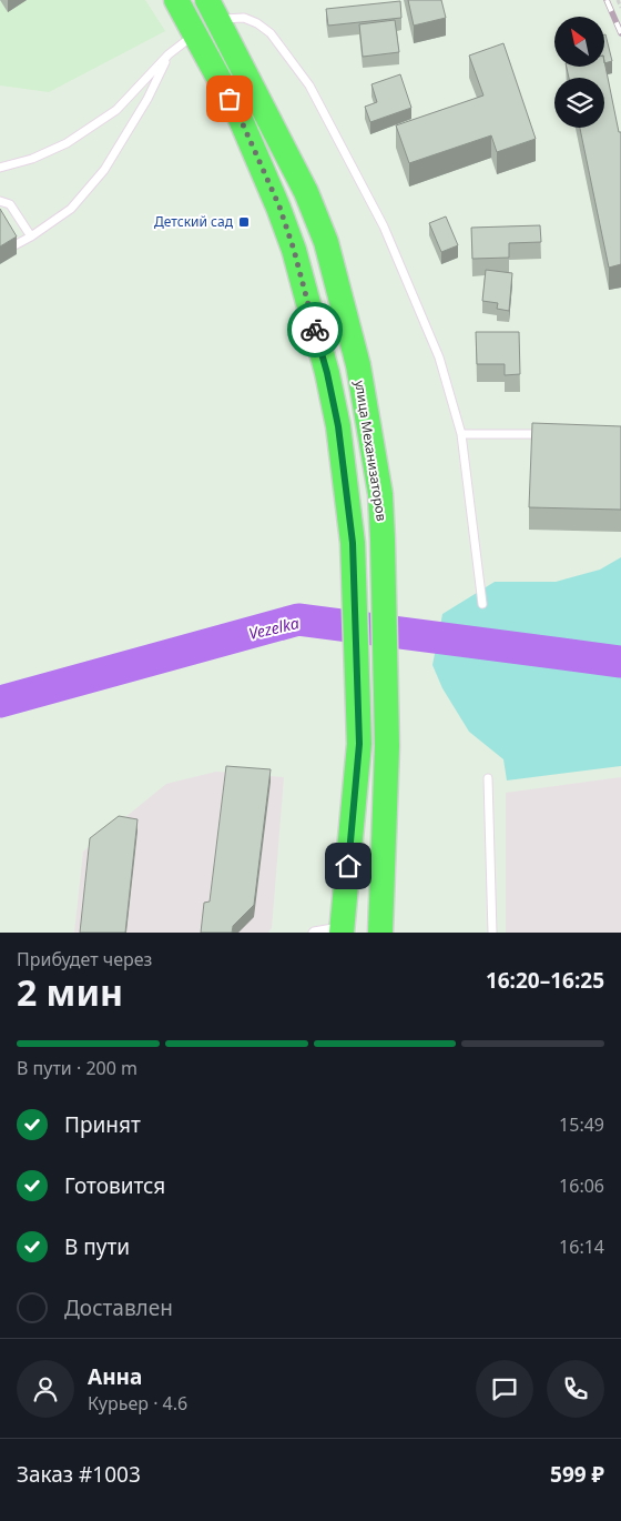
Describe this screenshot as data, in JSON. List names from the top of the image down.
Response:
{
  "streets": {
    "main road": ["улица Механизаторов"]
  },
  "water": ["Vezelka"],
  "places": {
    "transit": ["Детский сад"]
  },
  "north": "top left",
  "page": {
    "heading": ["2 мин", "Прибудет через", "16:20–16:25"],
    "panel": [
      "Анна",
      "Курьер · 4.6",
      "Заказ #1003",
      "599 ₽"
    ],
    "bar": "В пути · 200 m",
    "list": [
      ["Принят", "15:49"],
      ["Готовится", "16:06"],
      ["В пути", "16:14"],
      "Доставлен"
    ]
  }
}
